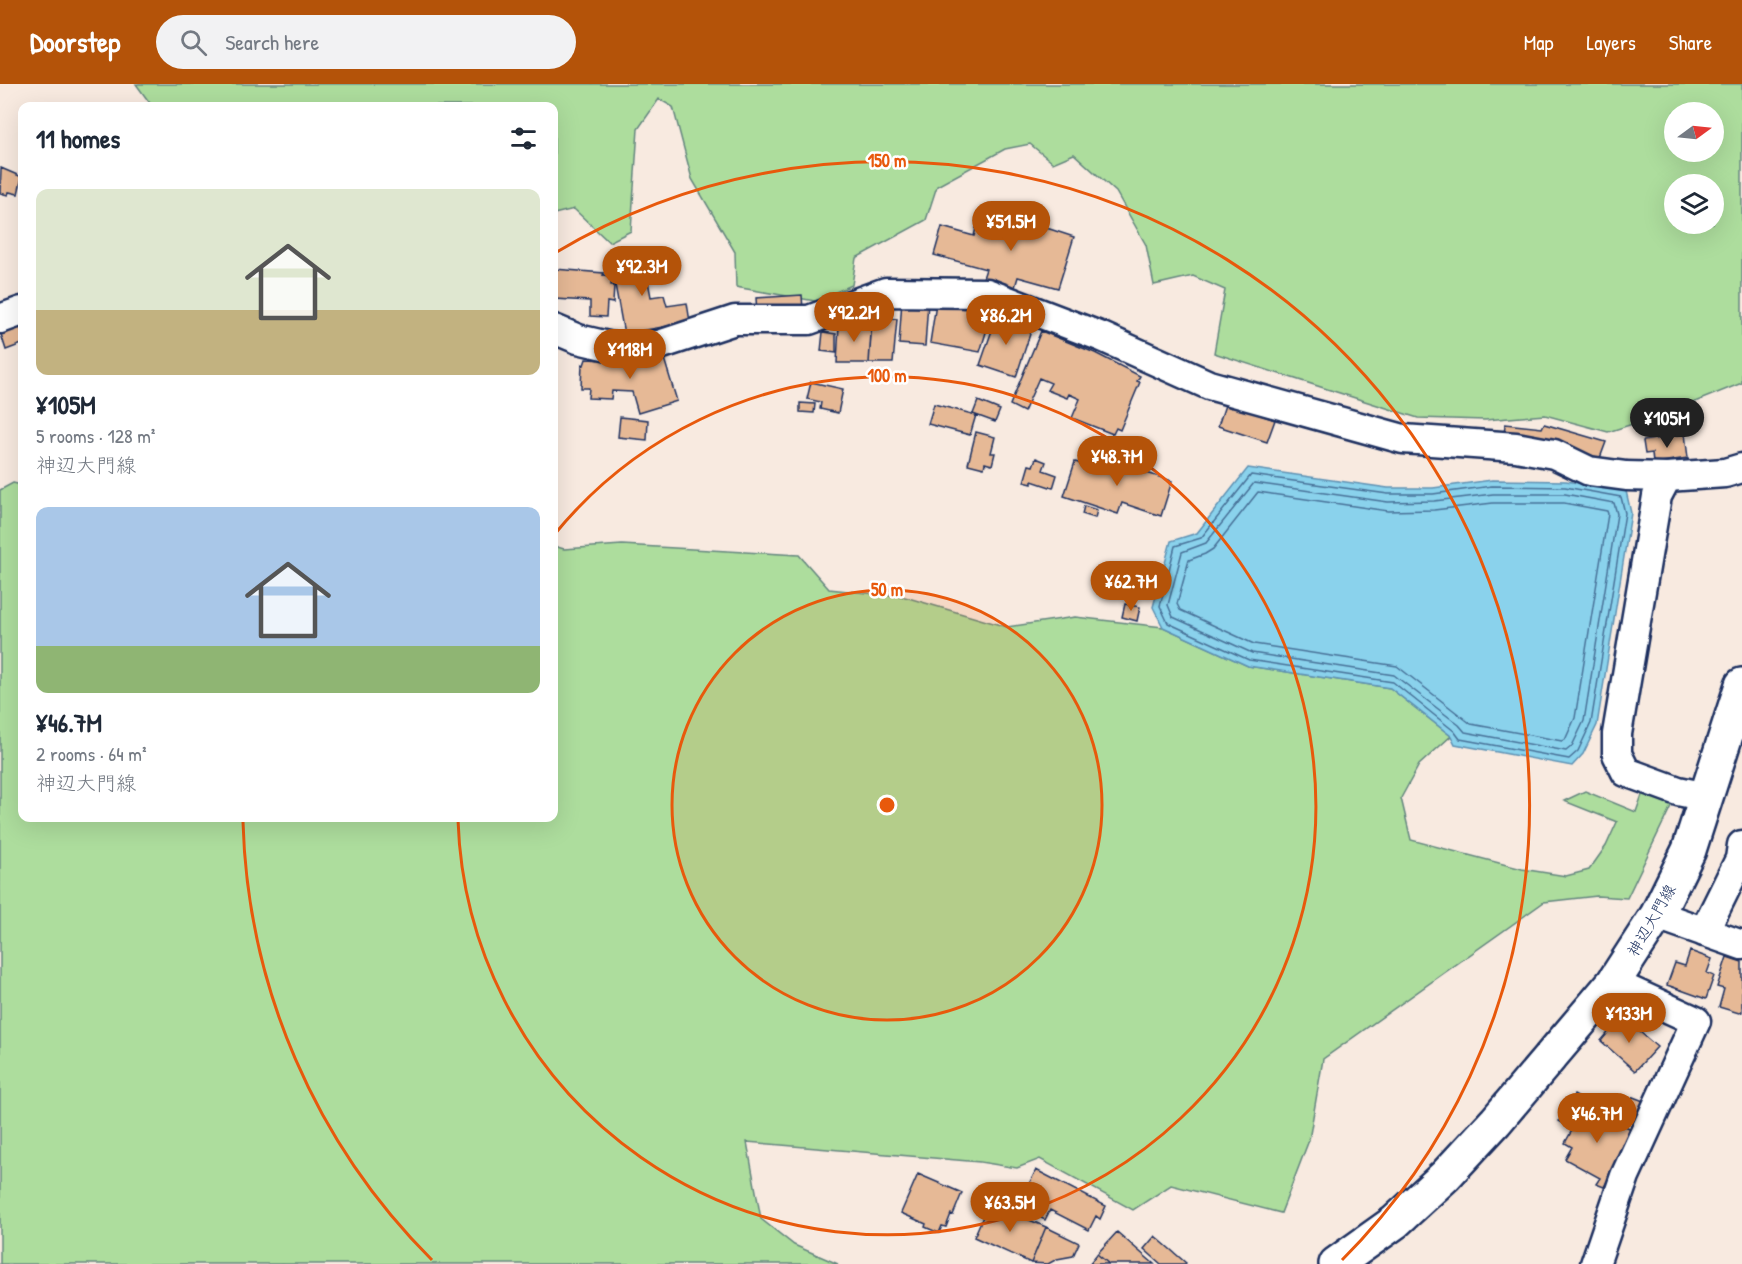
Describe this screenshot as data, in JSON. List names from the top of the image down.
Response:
{
  "streets": {
    "main road": ["神辺大門線"]
  },
  "north": "right",
  "page": {
    "header": "Doorstep",
    "search": "Search here",
    "nav": ["Map", "Layers", "Share"],
    "heading": "11 homes",
    "list": [
      {
        "name": "¥105M",
        "note": "5 rooms · 128 m² · 神辺大門線"
      },
      {
        "name": "¥46.7M",
        "note": "2 rooms · 64 m² · 神辺大門線"
      }
    ],
    "price": [
      "¥51.5M",
      "¥92.3M",
      "¥92.2M",
      "¥86.2M",
      "¥118M",
      "¥105M",
      "¥48.7M",
      "¥62.7M",
      "¥133M",
      "¥46.7M",
      "¥63.5M"
    ]
  },
  "rings": ["150 m", "100 m", "50 m"]
}
